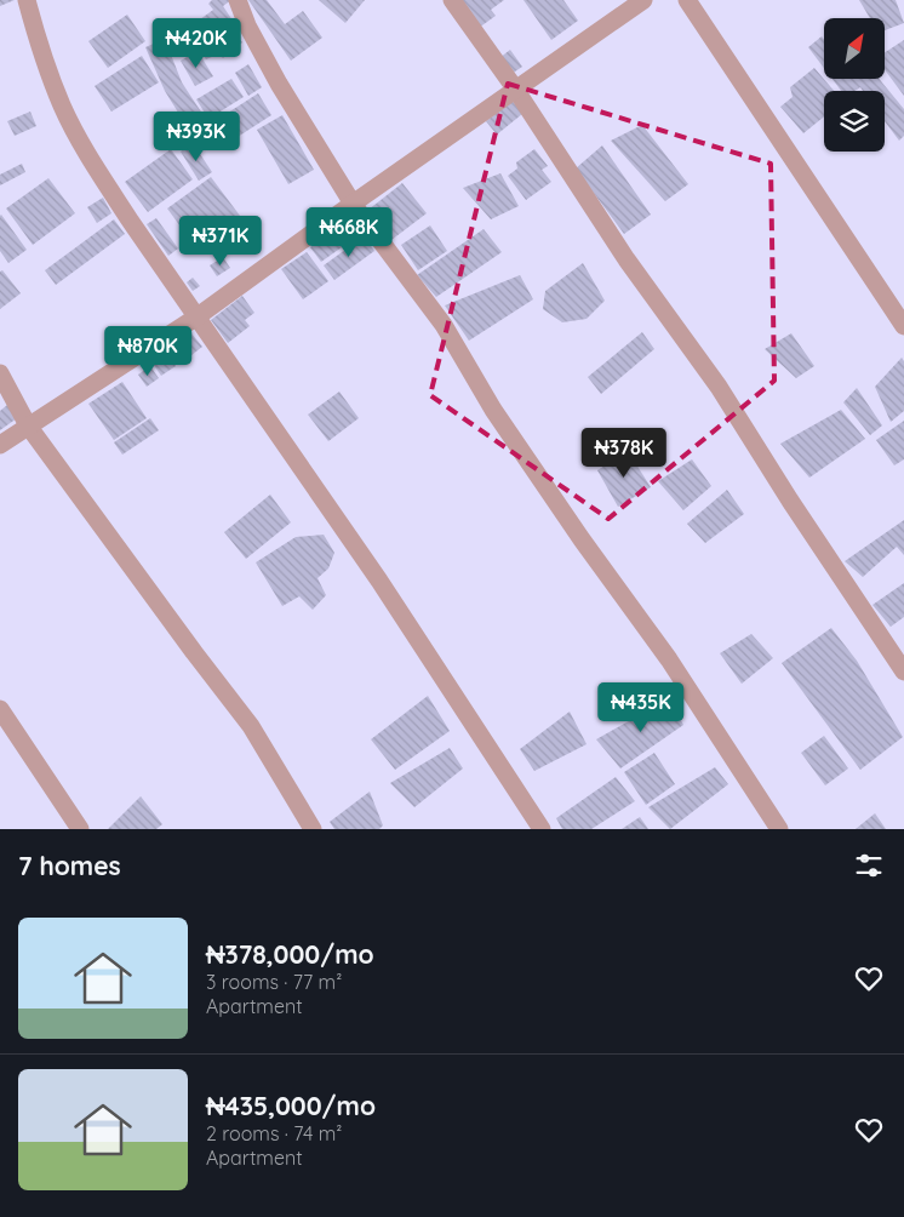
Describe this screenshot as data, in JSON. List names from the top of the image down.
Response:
{
  "north": "top right",
  "page": {
    "price": [
      "₦420K",
      "₦393K",
      "₦668K",
      "₦371K",
      "₦870K",
      "₦378K",
      "₦435K"
    ],
    "heading": "7 homes",
    "list": [
      {
        "name": "₦378,000/mo",
        "note": "3 rooms · 77 m² · Apartment"
      },
      {
        "name": "₦435,000/mo",
        "note": "2 rooms · 74 m² · Apartment"
      }
    ]
  }
}
